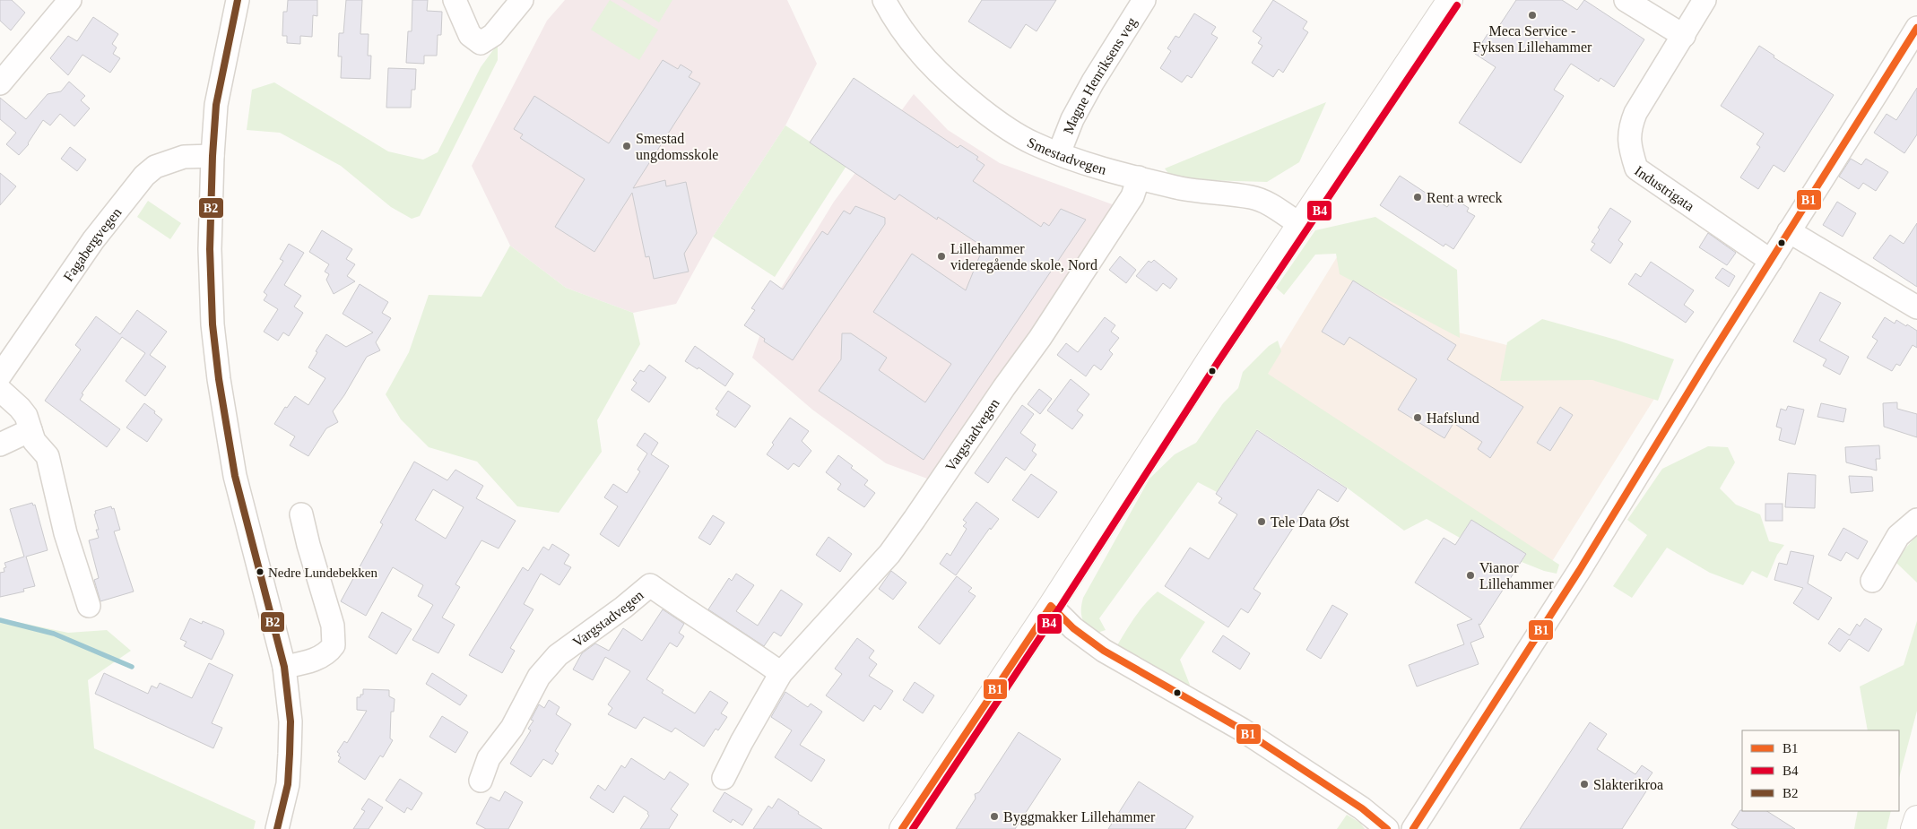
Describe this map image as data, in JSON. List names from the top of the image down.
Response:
{
  "streets": {
    "street": [
      "Magne Henriksens veg",
      "Smestadvegen",
      "Industrigata",
      "Fagabergvegen",
      "Vargstadvegen"
    ]
  },
  "crossings": [
    ["Magne Henriksens veg", "Smestadvegen"],
    ["Smestadvegen", "Vargstadvegen"]
  ],
  "places": [
    "Meca Service - Fyksen Lillehammer",
    "Smestad ungdomsskole",
    "Rent a wreck",
    "Lillehammer videregående skole, Nord",
    "Hafslund",
    "Tele Data Øst",
    "Nedre Lundebekken",
    "Vianor Lillehammer",
    "Slakterikroa",
    "Byggmakker Lillehammer"
  ],
  "lines": ["transit line B2", "transit line B4", "transit line B1"],
  "legend": ["B1", "B4", "B2"]
}
